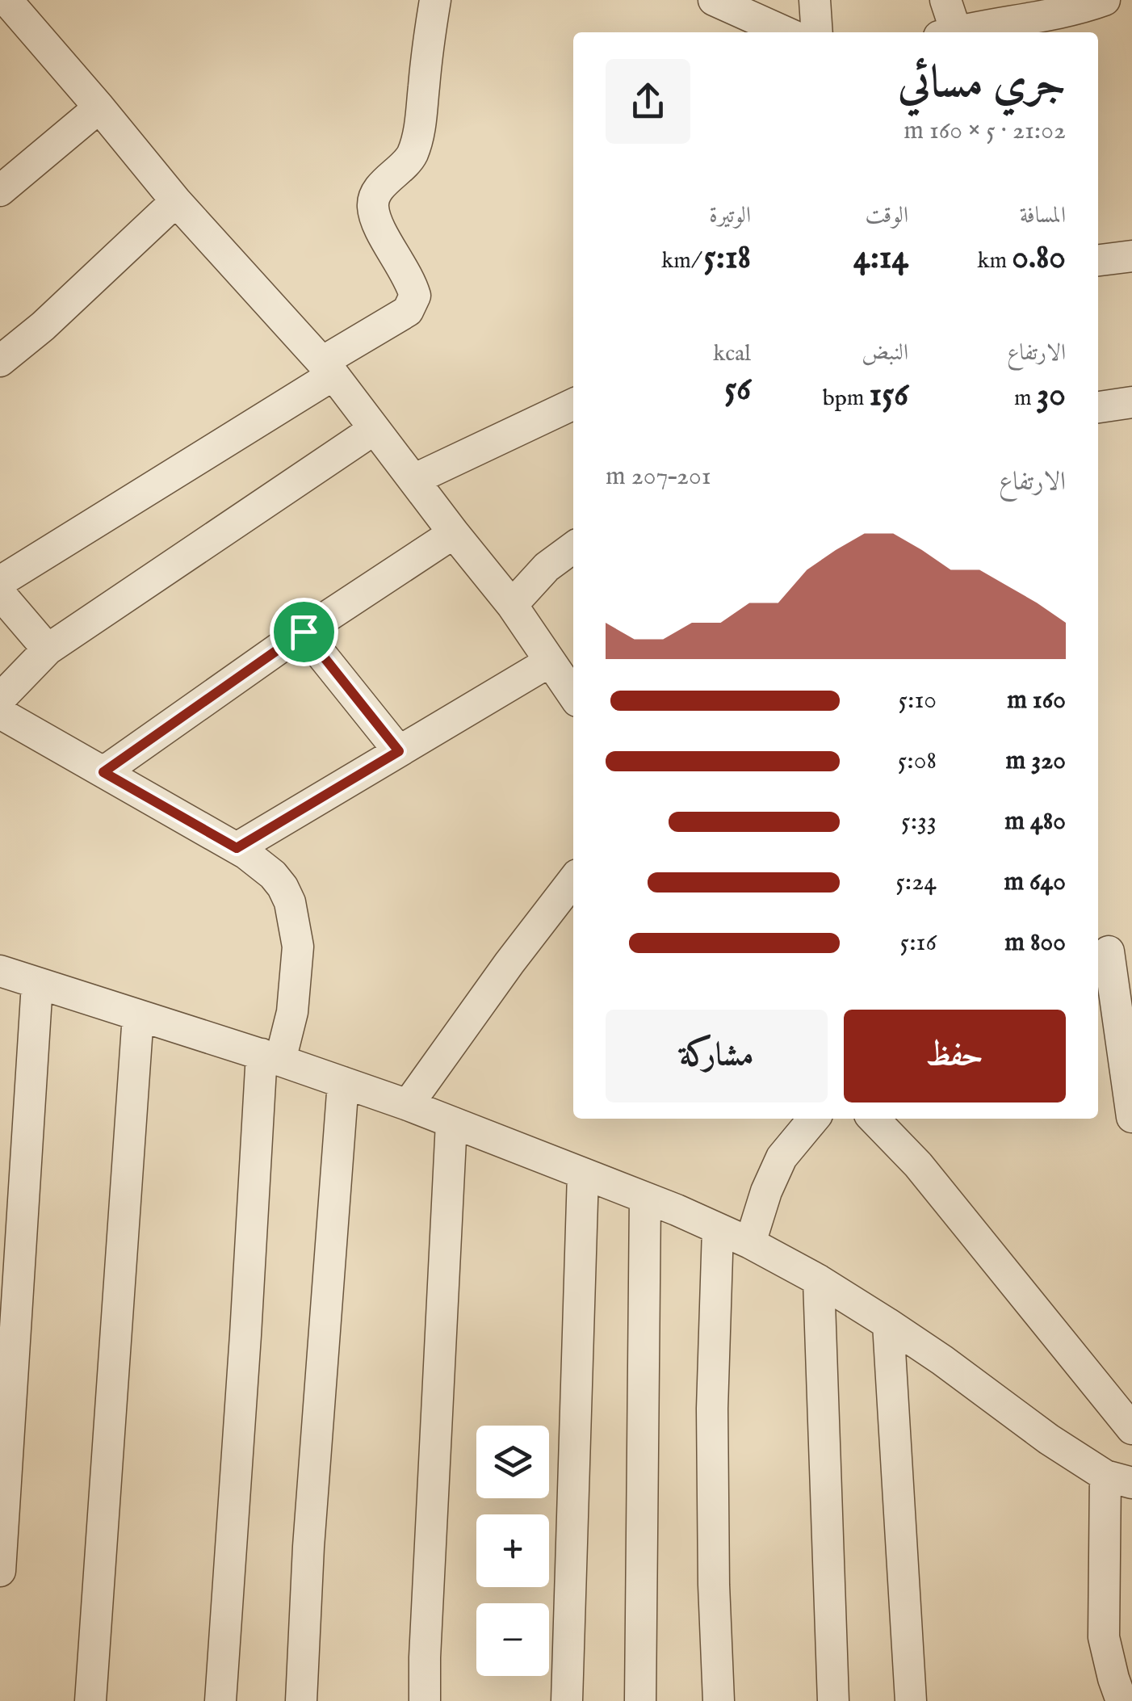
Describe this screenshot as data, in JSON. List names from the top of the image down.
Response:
{
  "page": {
    "heading": ["جري مسائي", "21:02 · 5 × 160 m"],
    "stats": [
      ["المسافة", "0.80 km"],
      ["الوقت", "4:14"],
      ["الوتيرة", "5:18 /km"],
      ["الارتفاع", "30 m"],
      ["النبض", "156 bpm"],
      ["kcal", "56"]
    ],
    "chart": ["الارتفاع", "201–207 m"],
    "list": [
      {
        "name": "160 m",
        "note": "5:10"
      },
      {
        "name": "320 m",
        "note": "5:08"
      },
      {
        "name": "480 m",
        "note": "5:33"
      },
      {
        "name": "640 m",
        "note": "5:24"
      },
      {
        "name": "800 m",
        "note": "5:16"
      }
    ],
    "buttons": ["حفظ", "مشاركة"],
    "map_buttons": ["+", "−"]
  }
}
